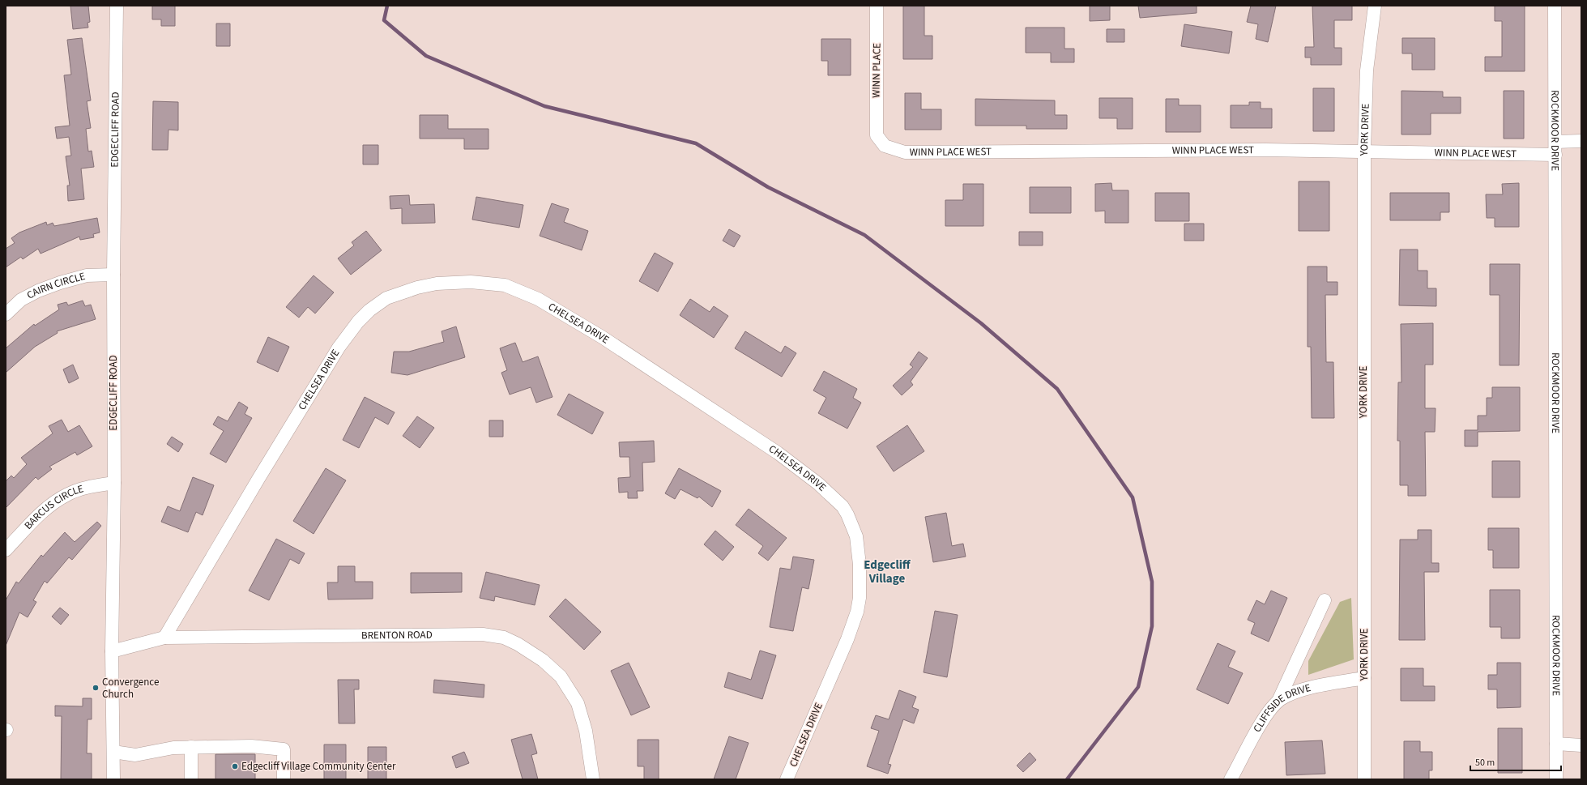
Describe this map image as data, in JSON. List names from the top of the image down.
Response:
{
  "streets": {
    "street": [
      "WINN PLACE",
      "YORK DRIVE",
      "ROCKMOOR DRIVE",
      "EDGECLIFF ROAD",
      "WINN PLACE WEST",
      "CAIRN CIRCLE",
      "CHELSEA DRIVE",
      "BARCUS CIRCLE",
      "BRENTON ROAD",
      "CLIFFSIDE DRIVE"
    ]
  },
  "crossings": [
    ["WINN PLACE", "WINN PLACE WEST"],
    ["YORK DRIVE", "WINN PLACE WEST"],
    ["YORK DRIVE", "CLIFFSIDE DRIVE"],
    ["ROCKMOOR DRIVE", "WINN PLACE WEST"],
    ["EDGECLIFF ROAD", "CAIRN CIRCLE"],
    ["EDGECLIFF ROAD", "BARCUS CIRCLE"],
    ["EDGECLIFF ROAD", "BRENTON ROAD"],
    ["CHELSEA DRIVE", "BRENTON ROAD"]
  ],
  "districts": ["Edgecliff Village"],
  "places": ["Convergence Church", "Edgecliff Village Community Center"],
  "scale_bar": "50 m"
}
